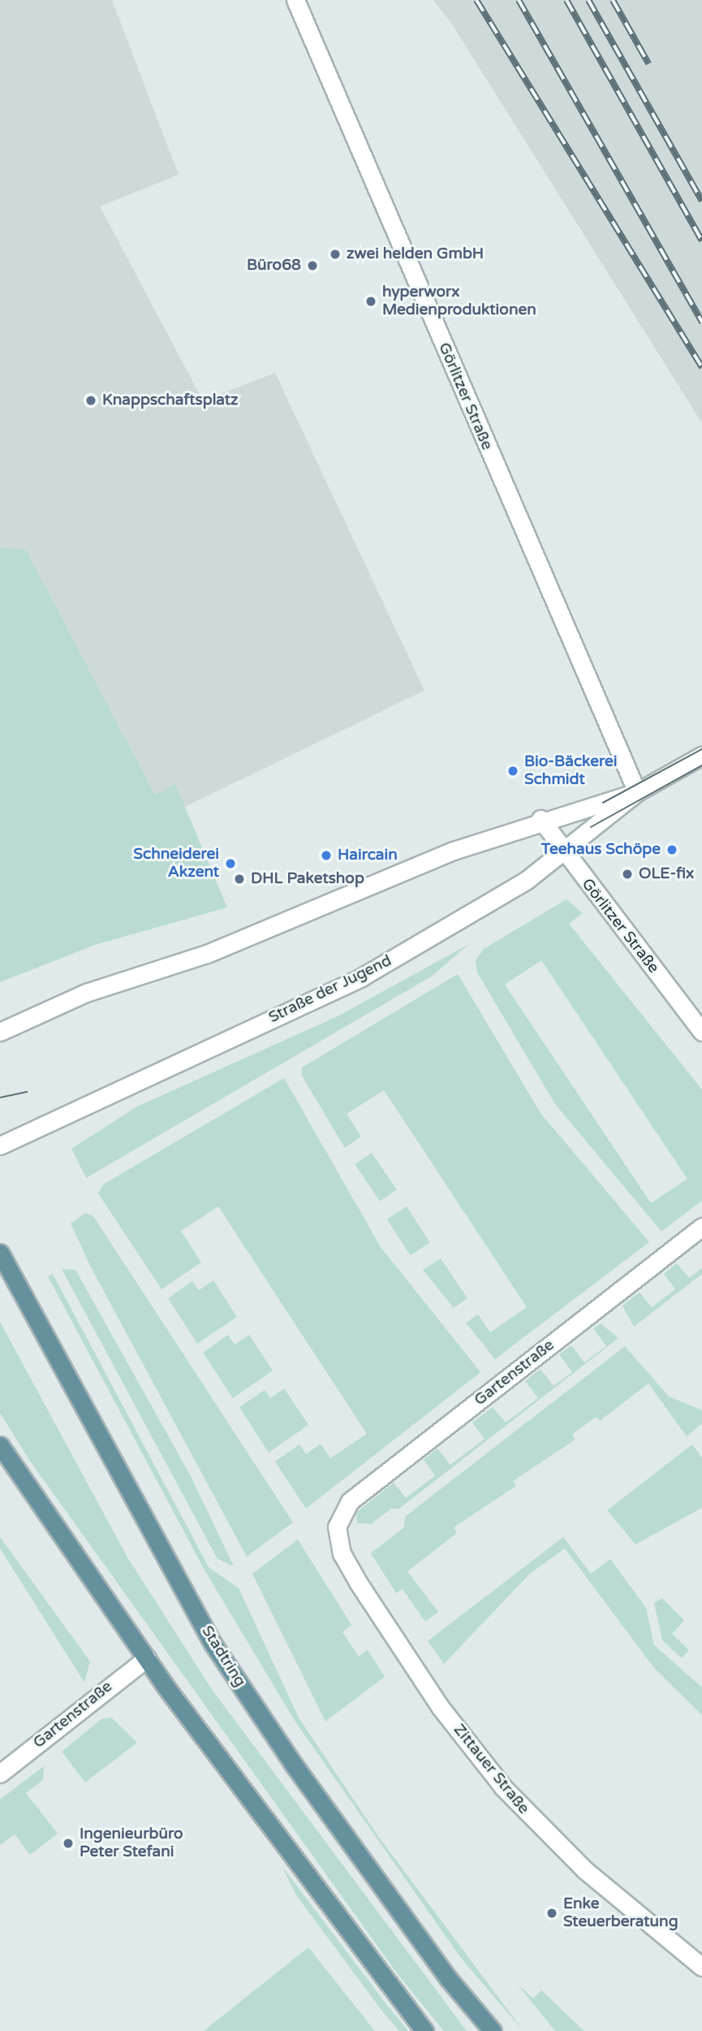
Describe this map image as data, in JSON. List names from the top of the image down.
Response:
{
  "streets": {
    "main road": ["Stadtring"],
    "street": [
      "Görlitzer Straße",
      "Straße der Jugend",
      "Gartenstraße",
      "Zittauer Straße"
    ]
  },
  "crossings": [
    ["Görlitzer Straße", "Straße der Jugend"],
    ["Gartenstraße", "Zittauer Straße"]
  ],
  "places": [
    "zwei helden GmbH",
    "Büro68",
    "hyperworx Medienproduktionen",
    "Knappschaftsplatz",
    "Bio-Bäckerei Schmidt",
    "Teehaus Schöpe",
    "Haircain",
    "Schneiderei Akzent",
    "OLE-fix",
    "DHL Paketshop",
    "Ingenieurbüro Peter Stefani",
    "Enke Steuerberatung"
  ]
}
